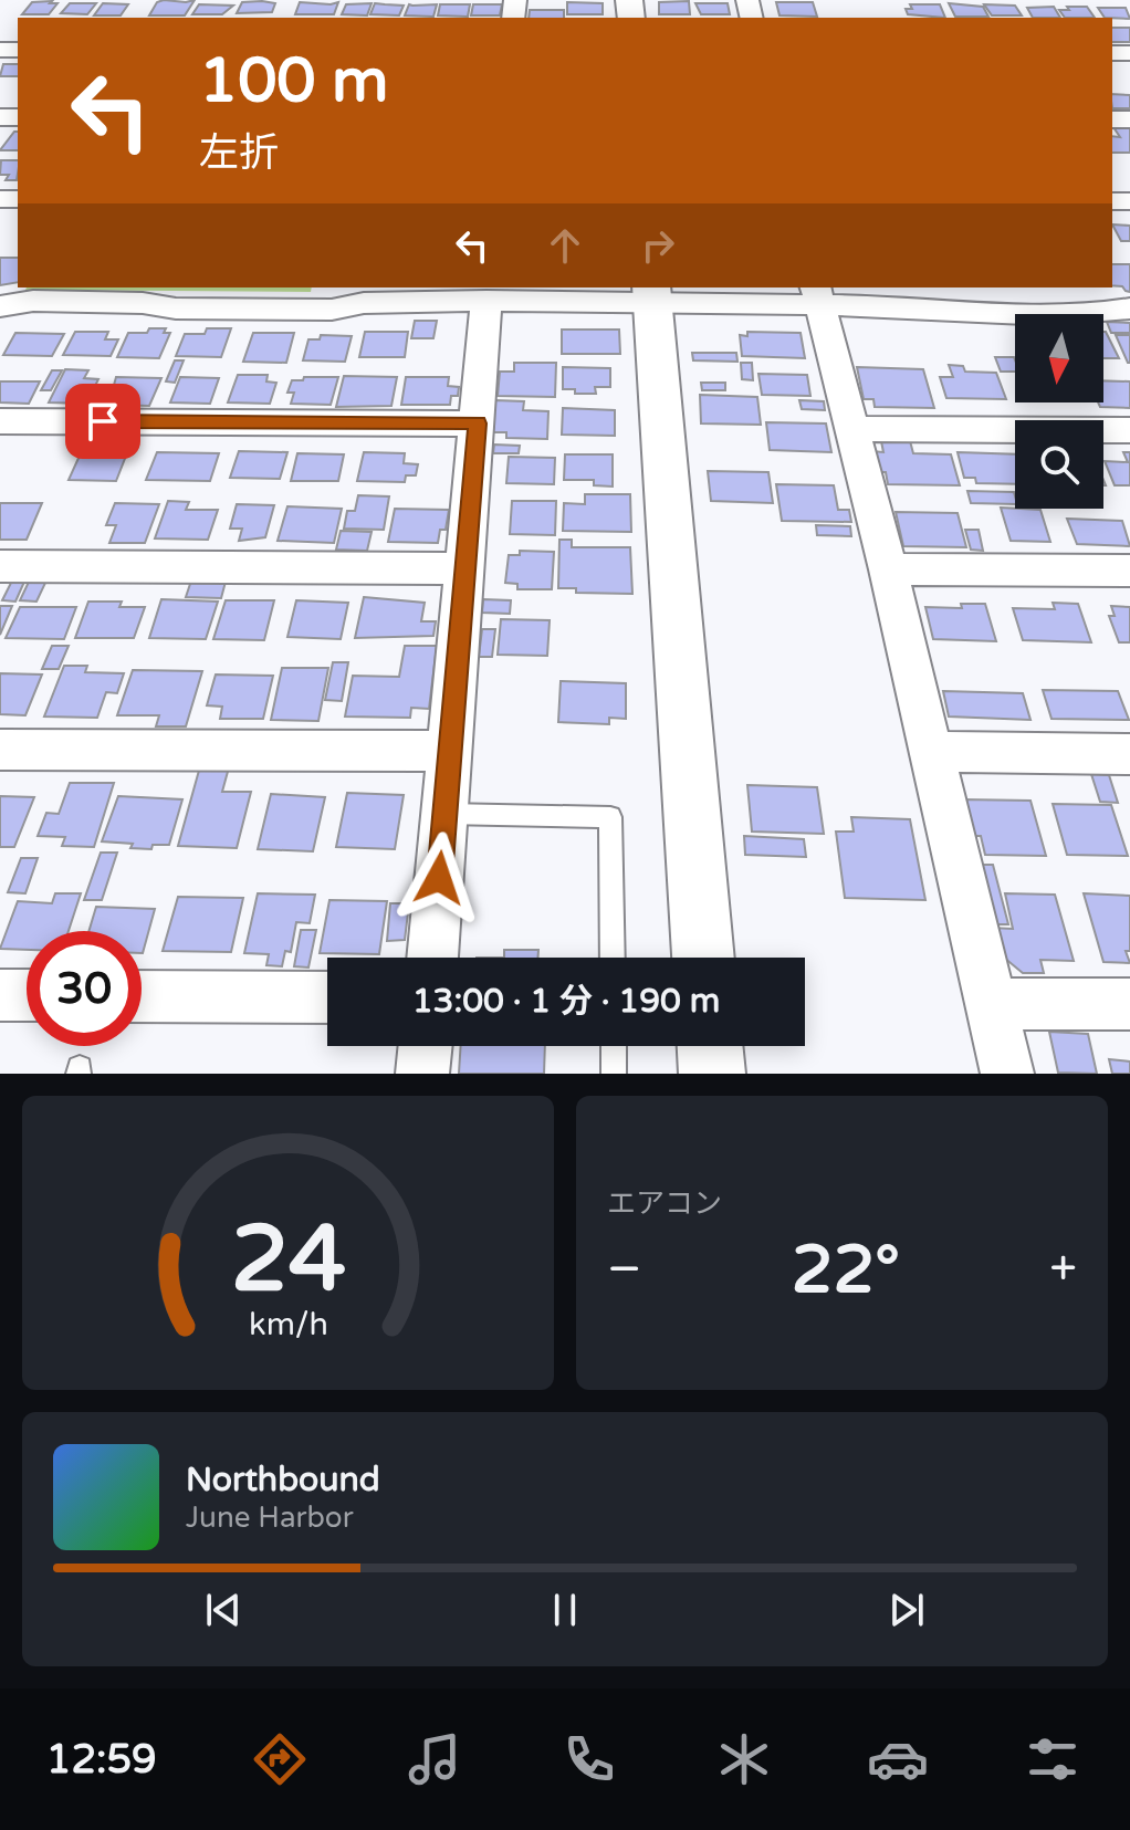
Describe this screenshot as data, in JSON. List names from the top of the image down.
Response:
{
  "north": "bottom",
  "page": {
    "turn": ["100 m", "左折"],
    "limit": "30",
    "trip": "13:00 · 1 分 · 190 m",
    "tile": "エアコン",
    "heat": ["−", "22°", "+"],
    "song": ["Northbound", "June Harbor"],
    "tabs": "12:59",
    "gauge": ["24", "km/h"]
  }
}
